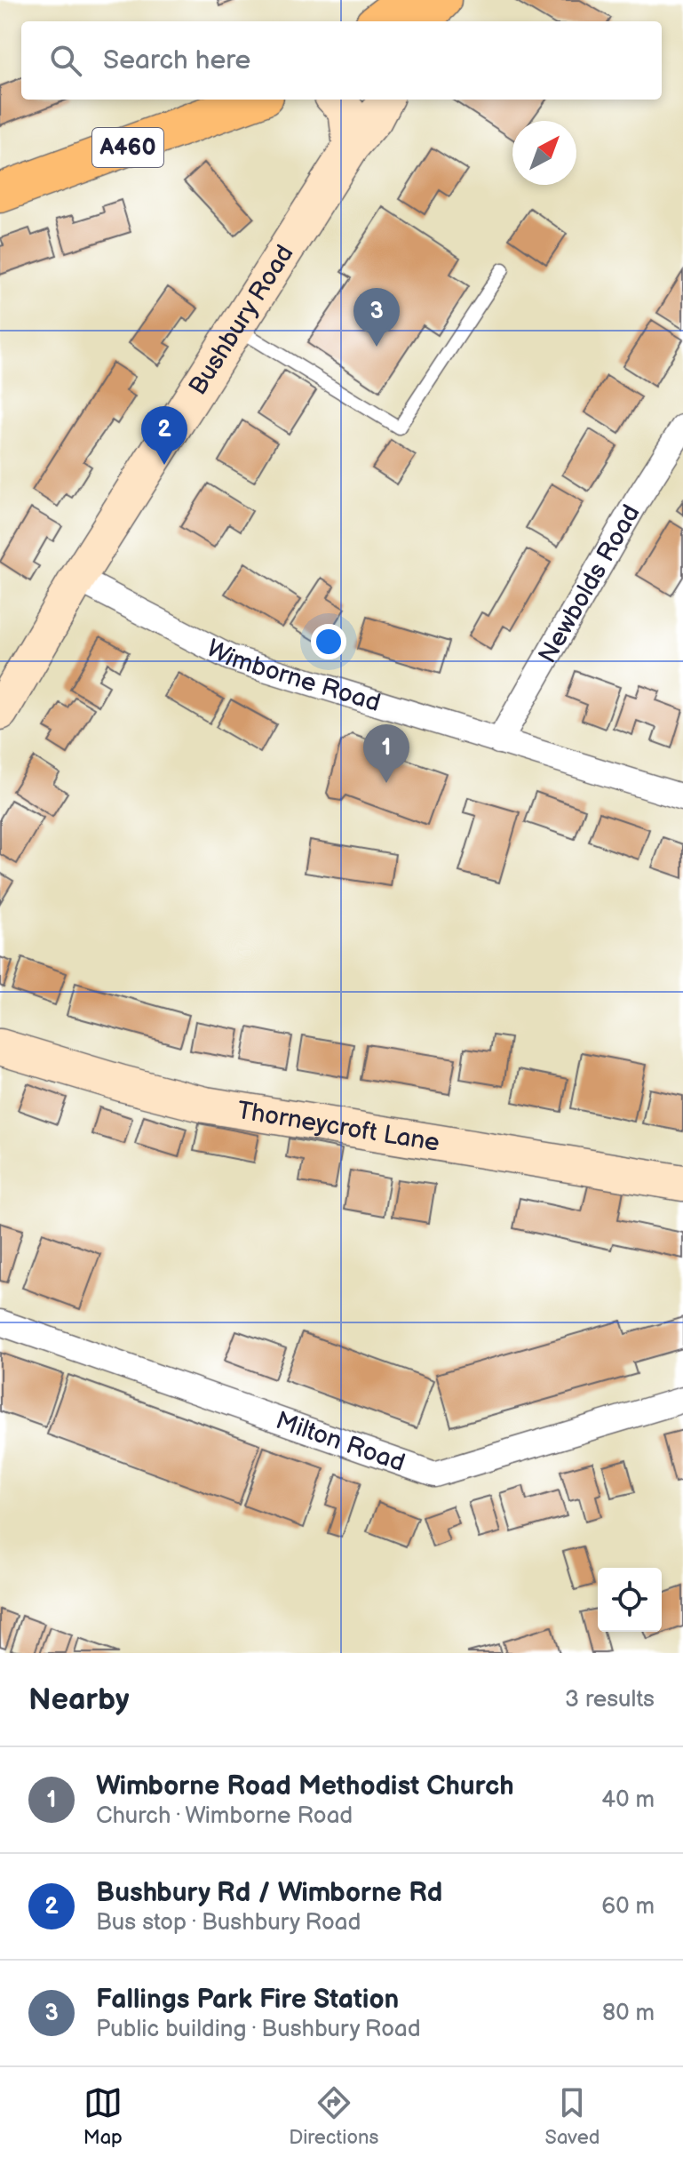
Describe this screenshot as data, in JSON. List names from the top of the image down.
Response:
{
  "streets": {
    "highway": ["A460"],
    "street": [
      "Bushbury Road",
      "Newbolds Road",
      "Wimborne Road",
      "Thorneycroft Lane",
      "Milton Road"
    ]
  },
  "crossings": [
    ["Bushbury Road", "Wimborne Road"],
    ["Newbolds Road", "Wimborne Road"]
  ],
  "north": "top right",
  "page": {
    "search": "Search here",
    "pins": ["3", "2", "1"],
    "heading": ["Nearby", "3 results"],
    "list": [
      {
        "mark": "1",
        "name": "Wimborne Road Methodist Church",
        "note": "Church · Wimborne Road",
        "value": "40 m"
      },
      {
        "mark": "2",
        "name": "Bushbury Rd / Wimborne Rd",
        "note": "Bus stop · Bushbury Road",
        "value": "60 m"
      },
      {
        "mark": "3",
        "name": "Fallings Park Fire Station",
        "note": "Public building · Bushbury Road",
        "value": "80 m"
      }
    ],
    "nav": ["Map", "Directions", "Saved"]
  }
}
